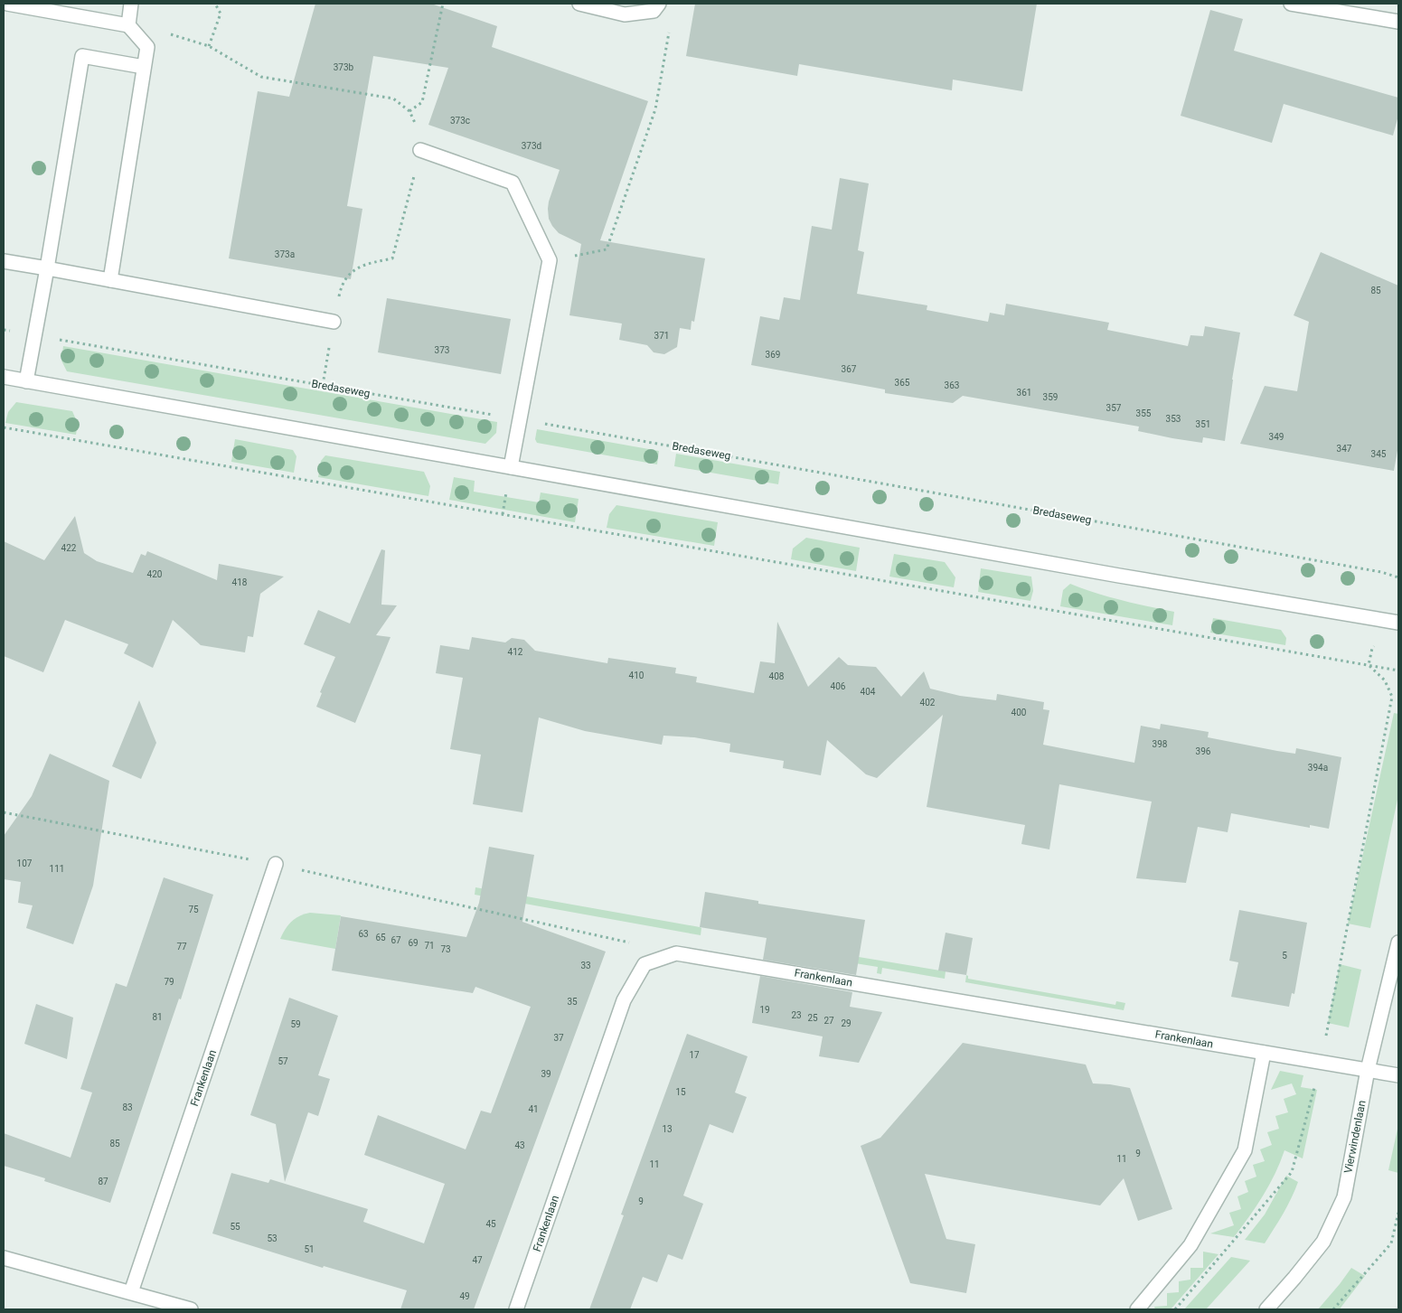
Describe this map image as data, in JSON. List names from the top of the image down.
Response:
{
  "streets": {
    "street": ["Frankenlaan", "Vierwindenlaan"],
    "path": ["Bredaseweg"]
  },
  "crossings": [
    ["Frankenlaan", "Vierwindenlaan"]
  ],
  "house_numbers": [
    "373b",
    "373c",
    "373d",
    "373a",
    "85",
    "371",
    "373",
    "369",
    "367",
    "365",
    "363",
    "361",
    "359",
    "357",
    "355",
    "353",
    "351",
    "349",
    "347",
    "345",
    "422",
    "420",
    "418",
    "412",
    "410",
    "408",
    "406",
    "404",
    "402",
    "400",
    "398",
    "396",
    "394a",
    "107",
    "111",
    "75",
    "63",
    "65",
    "67",
    "69",
    "71",
    "77",
    "73",
    "5",
    "33",
    "79",
    "35",
    "19",
    "23",
    "81",
    "25",
    "27",
    "29",
    "59",
    "37",
    "17",
    "57",
    "39",
    "15",
    "83",
    "41",
    "13",
    "85",
    "43",
    "9",
    "11",
    "11",
    "87",
    "9",
    "45",
    "55",
    "53",
    "51",
    "47",
    "49"
  ]
}
